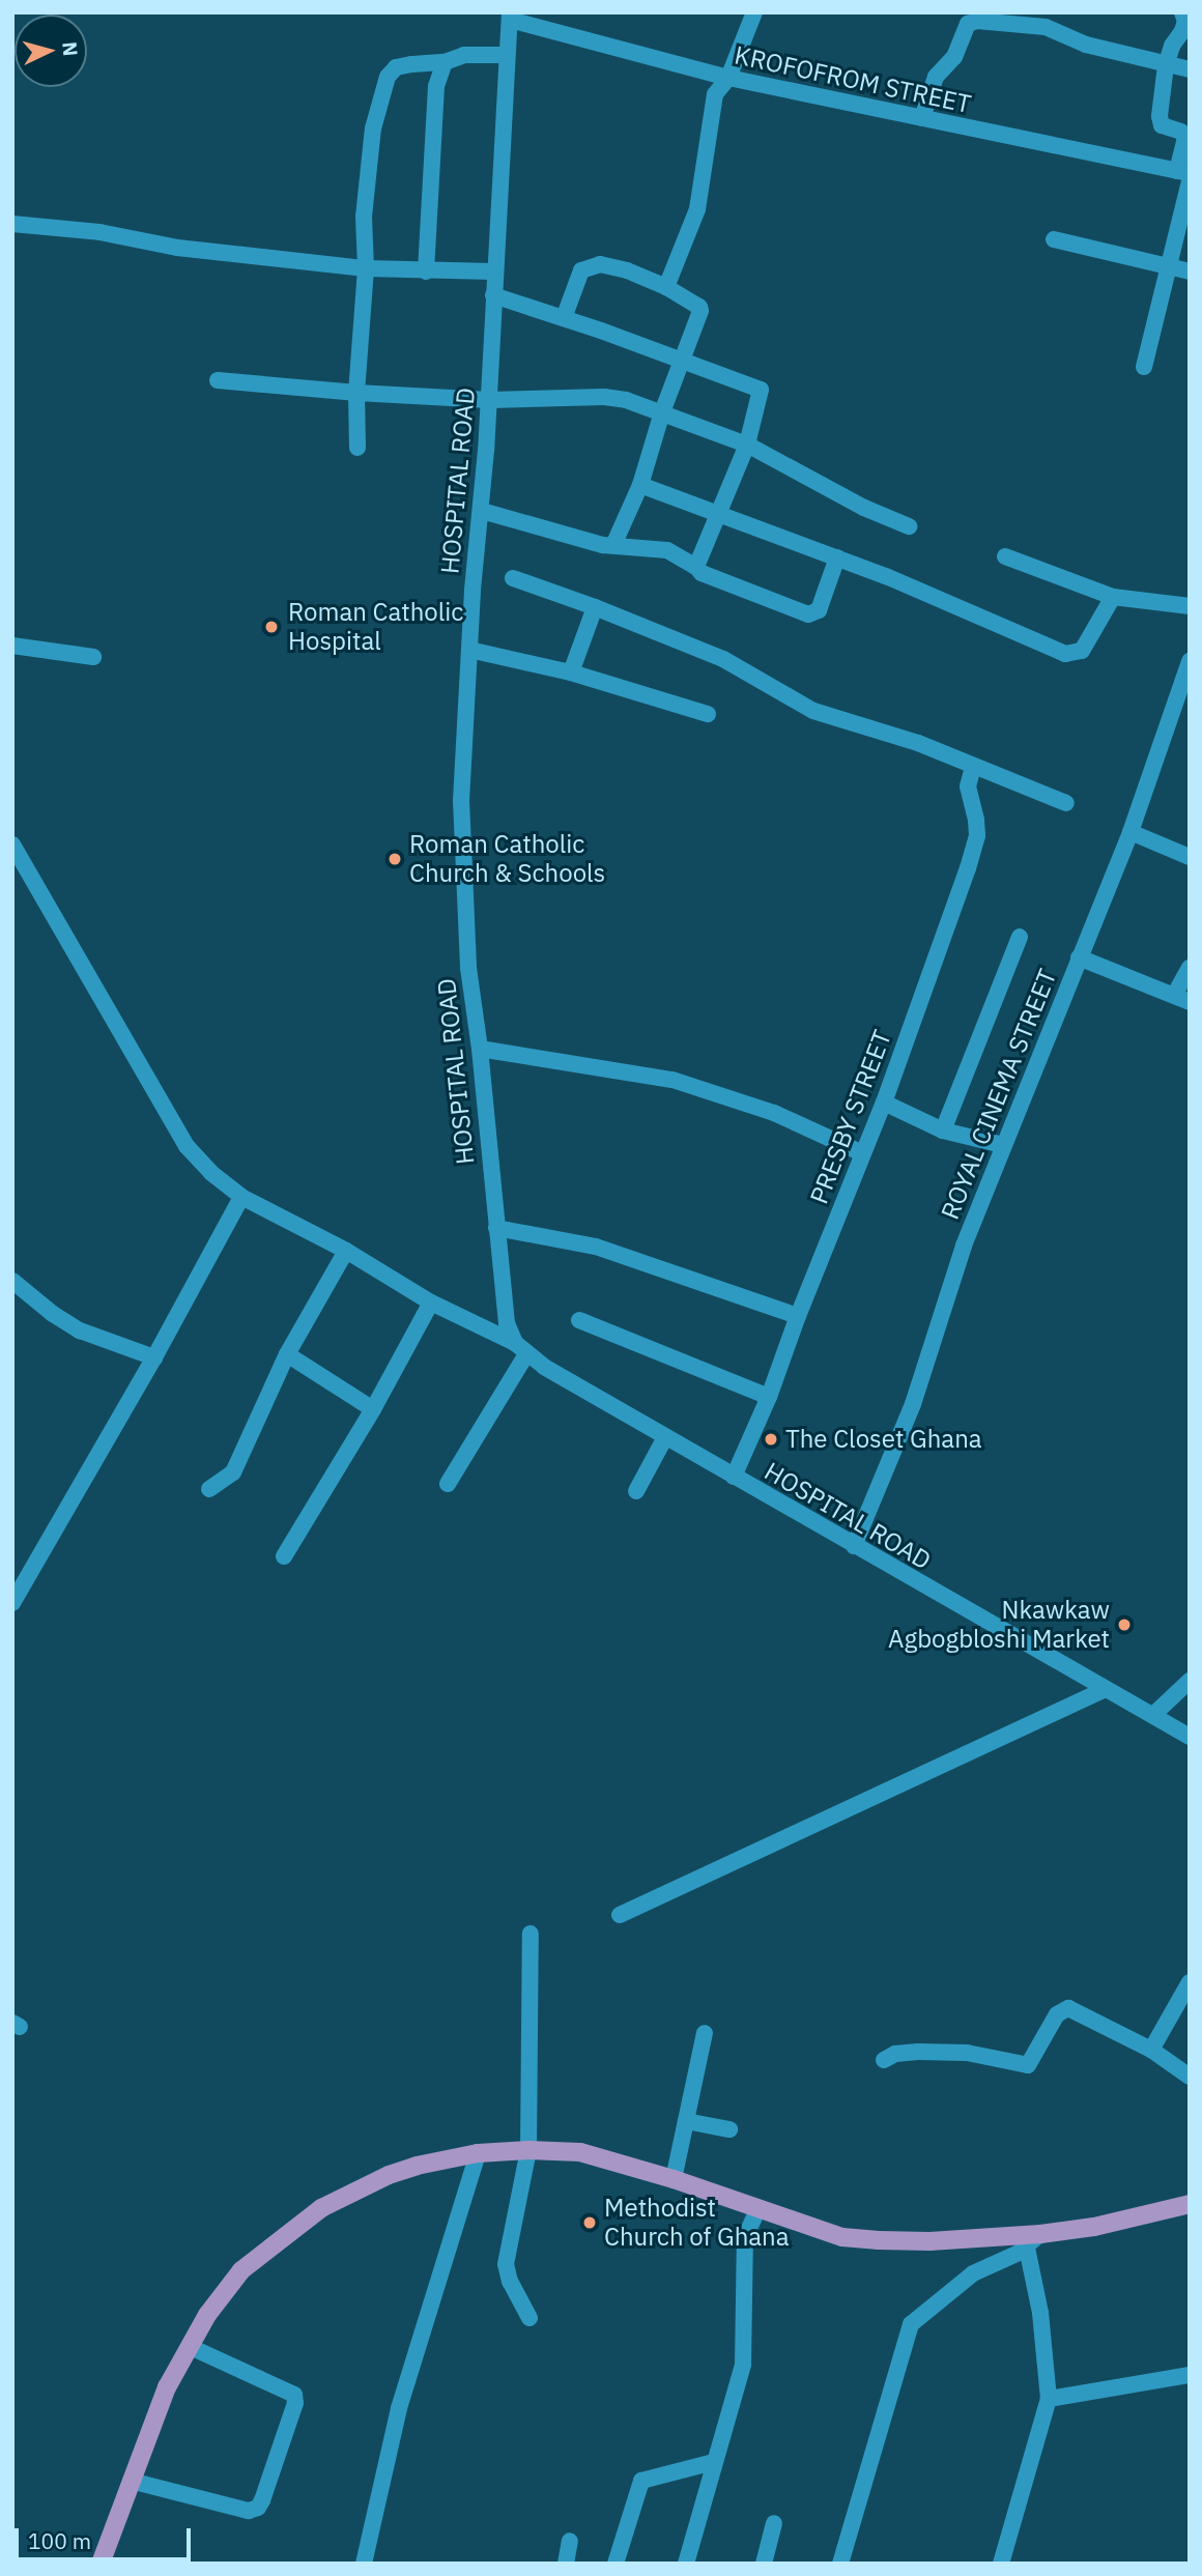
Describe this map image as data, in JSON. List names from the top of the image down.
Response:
{
  "streets": {
    "street": [
      "KROFOFROM STREET",
      "HOSPITAL ROAD",
      "ROYAL CINEMA STREET",
      "PRESBY STREET"
    ]
  },
  "crossings": [
    ["KROFOFROM STREET", "HOSPITAL ROAD"],
    ["HOSPITAL ROAD", "ROYAL CINEMA STREET"],
    ["HOSPITAL ROAD", "PRESBY STREET"]
  ],
  "places": [
    "Roman Catholic Hospital",
    "Roman Catholic Church & Schools",
    "The Closet Ghana",
    "Nkawkaw Agbogbloshi Market",
    "Methodist Church of Ghana"
  ],
  "scale_bar": "100 m",
  "north": "right"
}
